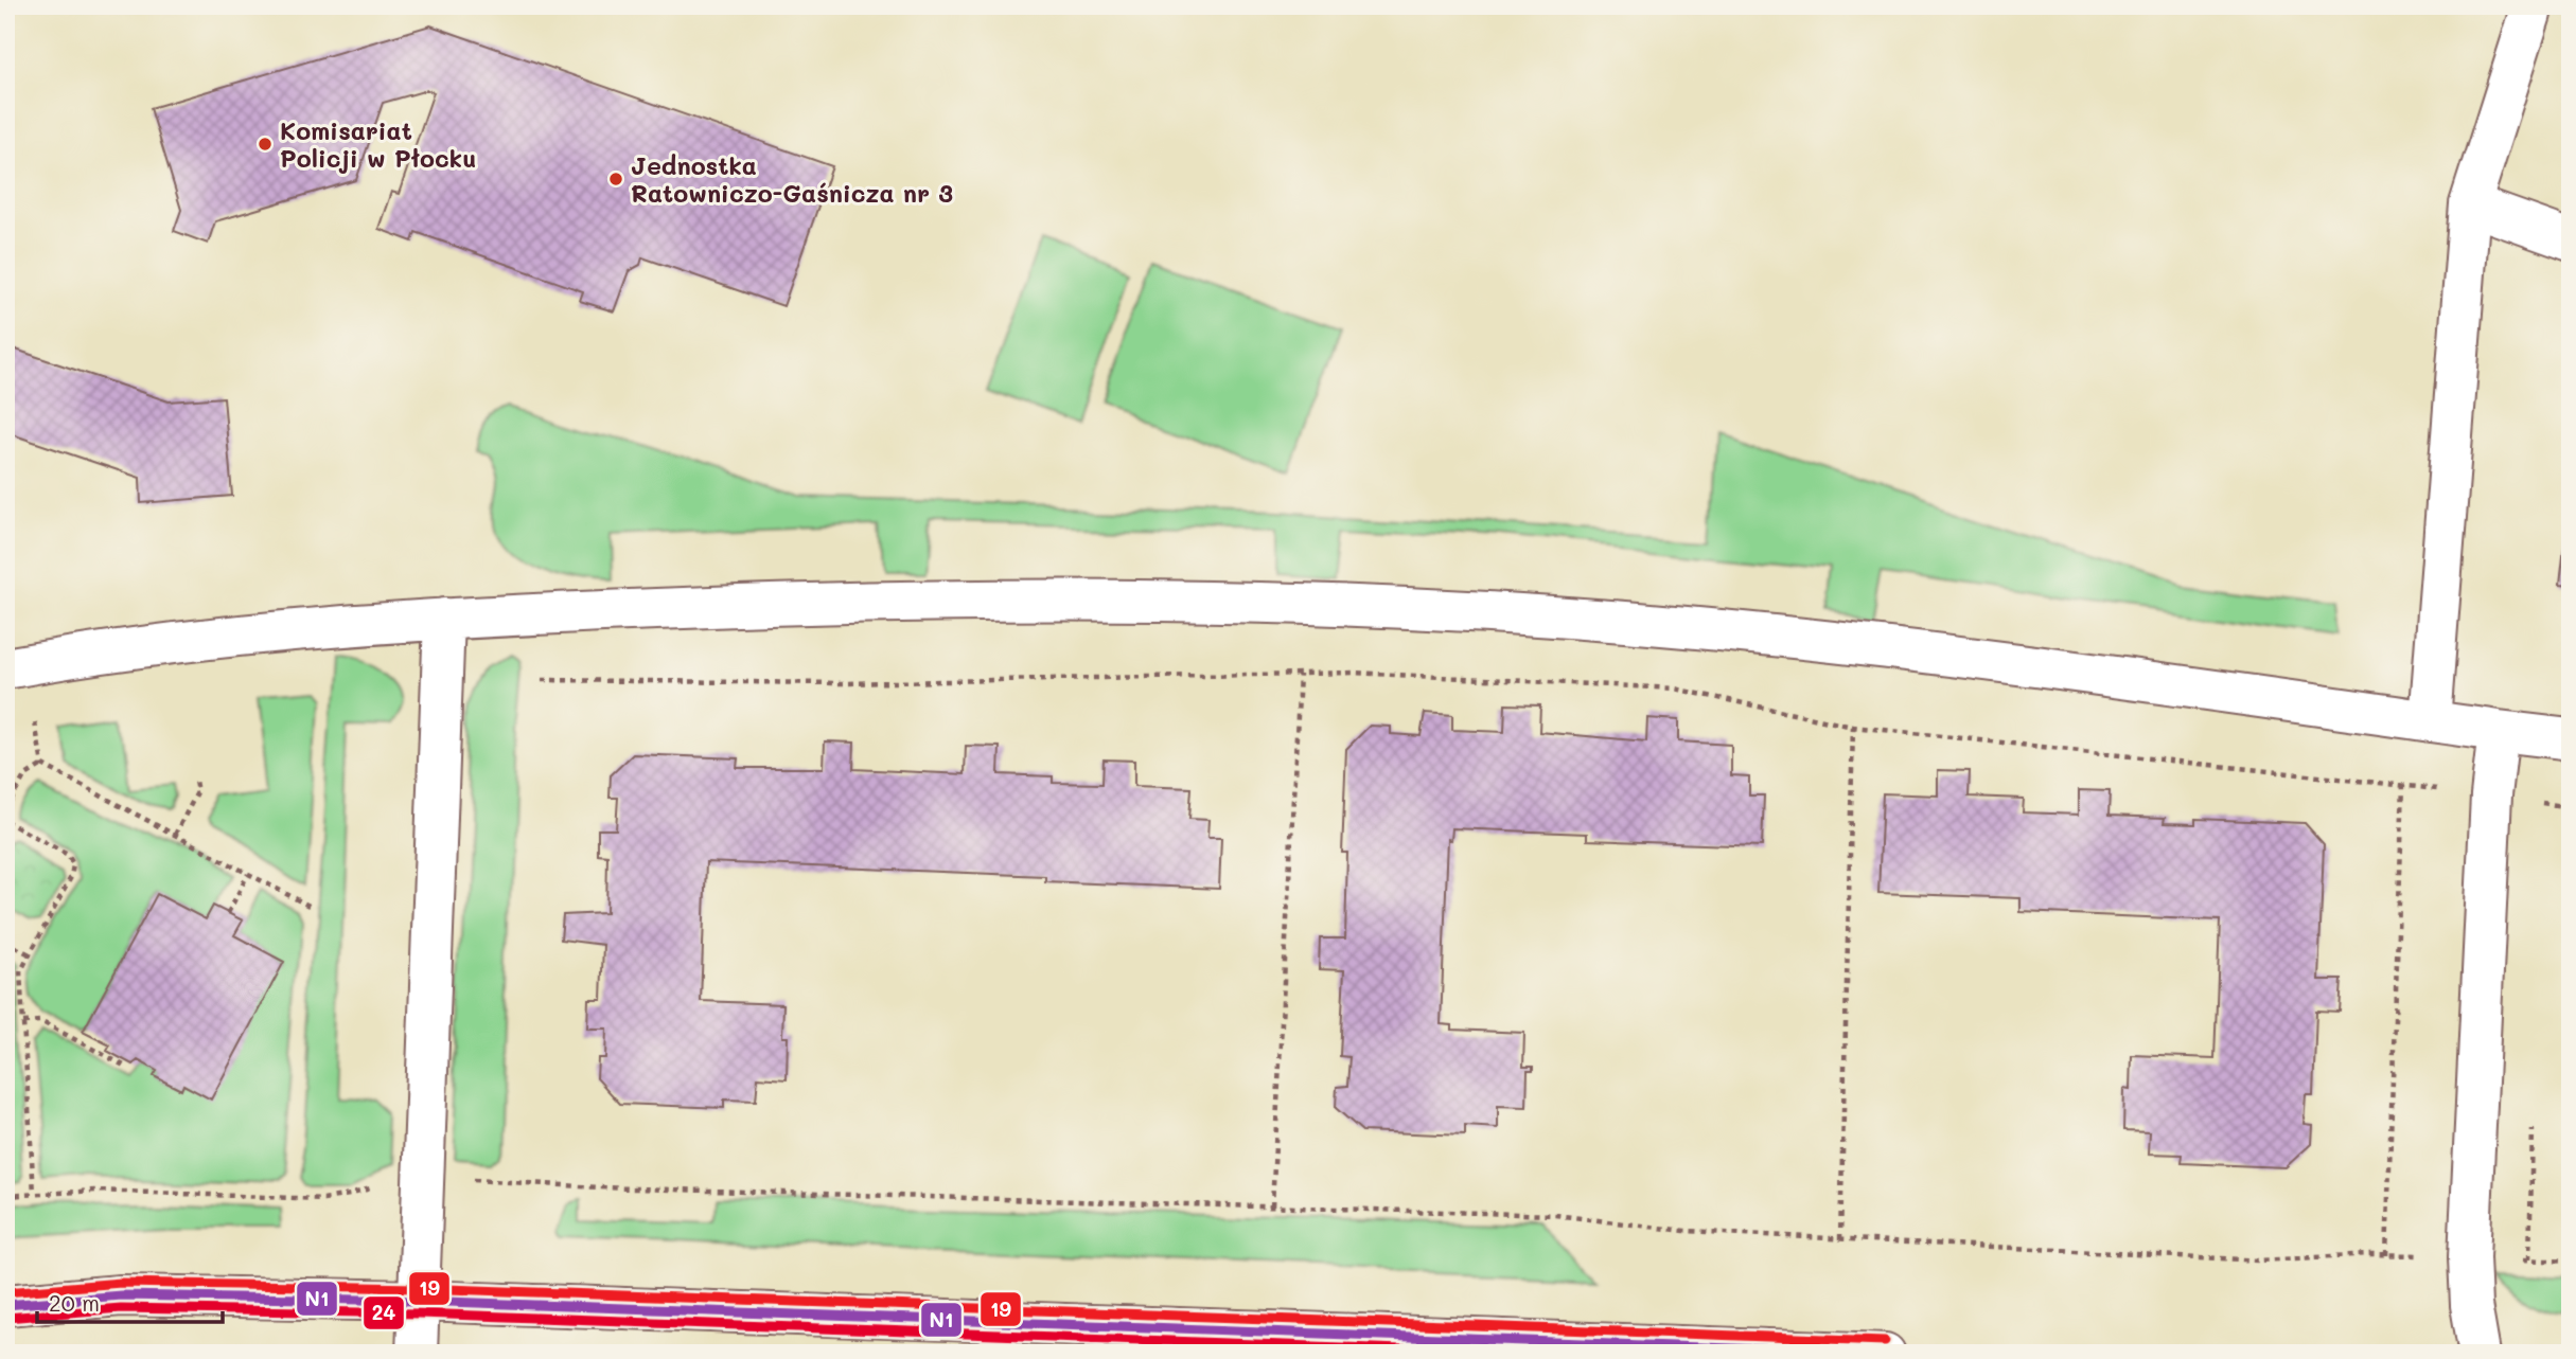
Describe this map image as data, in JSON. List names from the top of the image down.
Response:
{
  "places": ["Komisariat Policji w Płocku", "Jednostka Ratowniczo-Gaśnicza nr 3"],
  "lines": ["transit line 19", "transit line N1", "transit line 24"],
  "scale_bar": "20 m"
}
